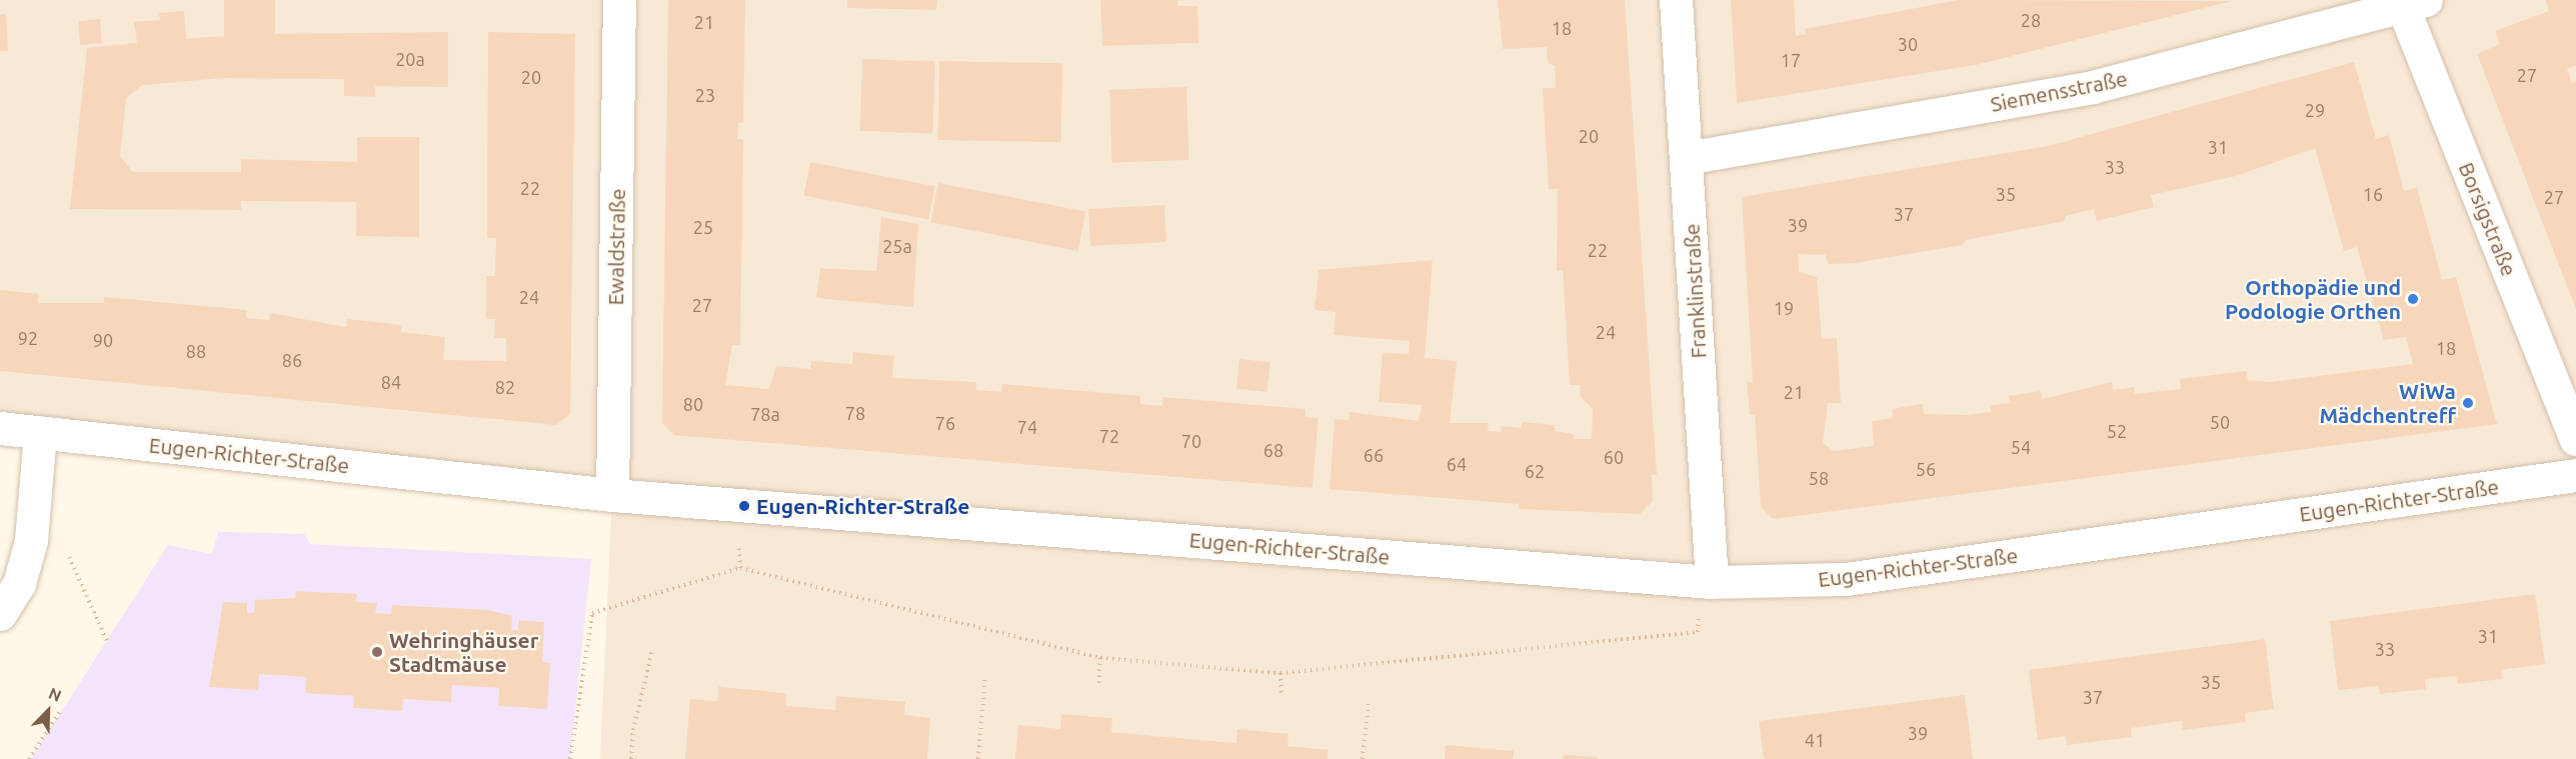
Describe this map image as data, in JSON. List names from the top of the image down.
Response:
{
  "streets": {
    "street": [
      "Siemensstraße",
      "Borsigstraße",
      "Ewaldstraße",
      "Franklinstraße",
      "Eugen-Richter-Straße"
    ]
  },
  "crossings": [
    ["Siemensstraße", "Borsigstraße"],
    ["Siemensstraße", "Franklinstraße"],
    ["Ewaldstraße", "Eugen-Richter-Straße"],
    ["Franklinstraße", "Eugen-Richter-Straße"]
  ],
  "places": [
    "Orthopädie und Podologie Orthen",
    "WiWa Mädchentreff",
    "Eugen-Richter-Straße",
    "Wehringhäuser Stadtmäuse"
  ],
  "house_numbers": [
    "28",
    "21",
    "18",
    "30",
    "20a",
    "17",
    "27",
    "20",
    "23",
    "29",
    "20",
    "31",
    "33",
    "22",
    "35",
    "16",
    "27",
    "37",
    "39",
    "25",
    "25a",
    "22",
    "24",
    "27",
    "19",
    "24",
    "92",
    "90",
    "18",
    "88",
    "86",
    "84",
    "82",
    "21",
    "80",
    "78",
    "78a",
    "50",
    "76",
    "74",
    "52",
    "72",
    "70",
    "54",
    "68",
    "66",
    "60",
    "64",
    "56",
    "62",
    "58",
    "31",
    "33",
    "35",
    "37",
    "39",
    "41"
  ],
  "north": "top right"
}
